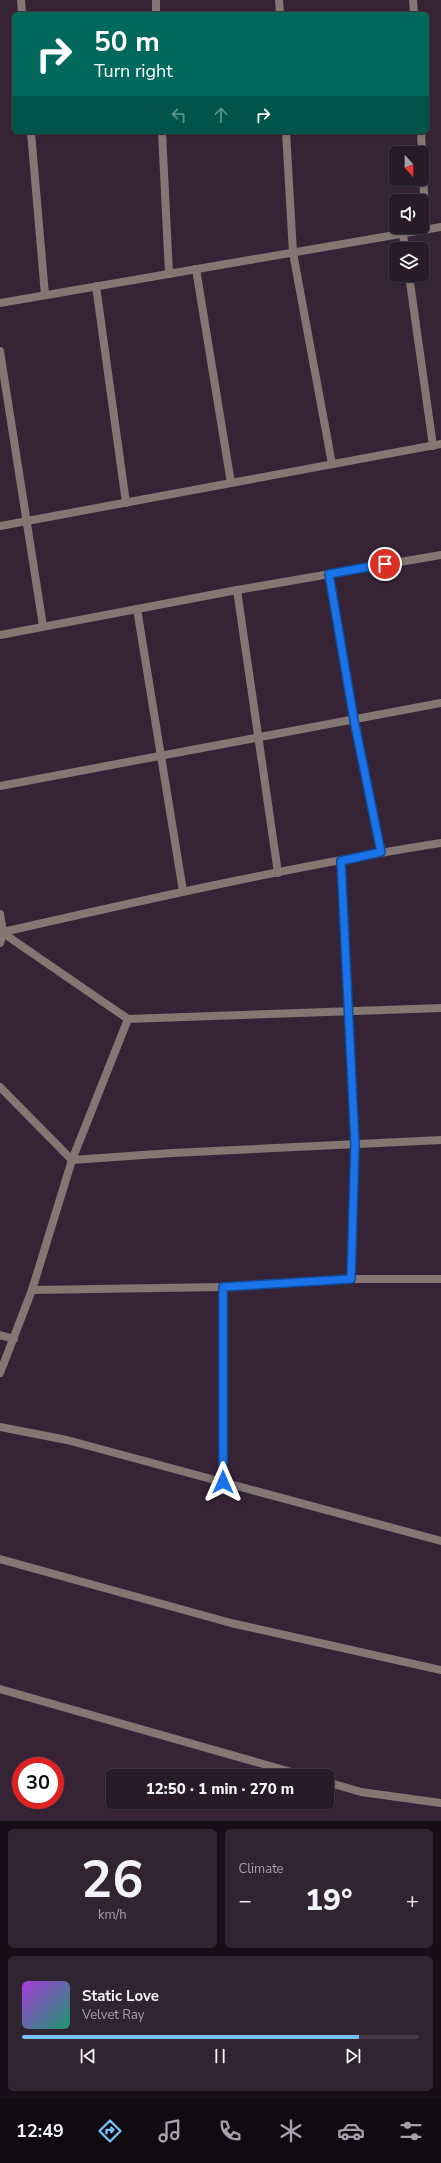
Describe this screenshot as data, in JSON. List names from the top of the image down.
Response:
{
  "north": "bottom",
  "page": {
    "turn": ["50 m", "Turn right"],
    "limit": "30",
    "trip": "12:50 · 1 min · 270 m",
    "tile": [
      ["26", "km/h"],
      "Climate"
    ],
    "heat": ["−", "19°", "+"],
    "song": ["Static Love", "Velvet Ray"],
    "tabs": "12:49"
  }
}
